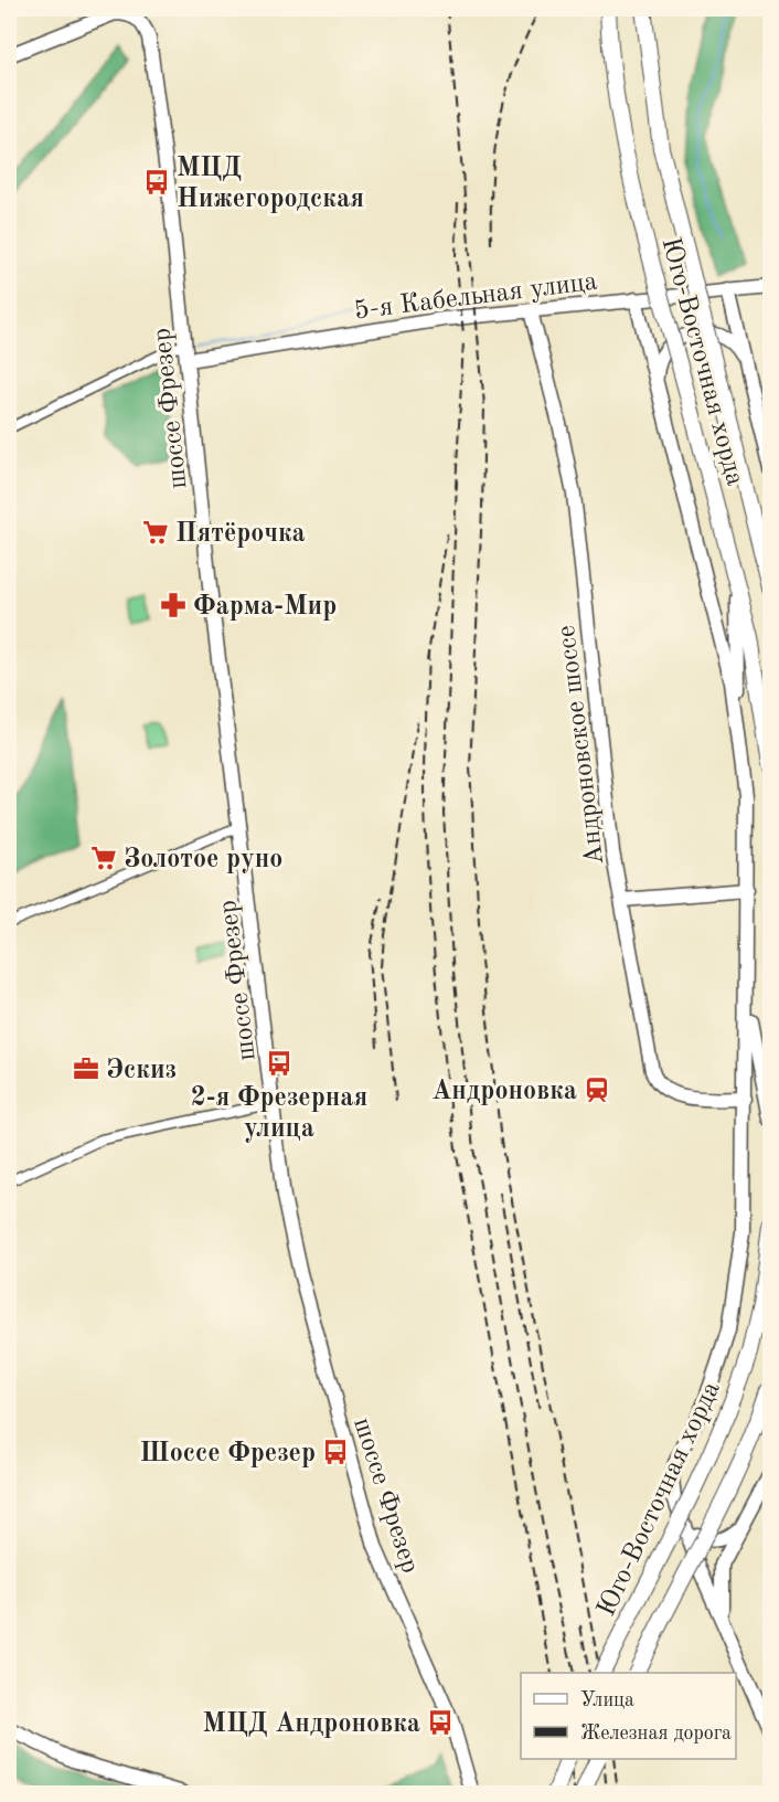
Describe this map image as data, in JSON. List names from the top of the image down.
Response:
{
  "streets": {
    "main road": ["Юго-Восточная хорда"],
    "street": ["5-я Кабельная улица", "шоссе Фрезер", "Андроновское шоссе"]
  },
  "crossings": [
    ["5-я Кабельная улица", "шоссе Фрезер"],
    ["5-я Кабельная улица", "Андроновское шоссе"]
  ],
  "places": {
    "bus stop": [
      "МЦД Нижегородская",
      "2-я Фрезерная улица",
      "Шоссе Фрезер",
      "МЦД Андроновка"
    ],
    "supermarket": ["Пятёрочка", "Золотое руно"],
    "pharmacy": ["Фарма-Мир"],
    "office": ["Эскиз"],
    "station": ["Андроновка"]
  },
  "legend": ["Улица", "Железная дорога"]
}
